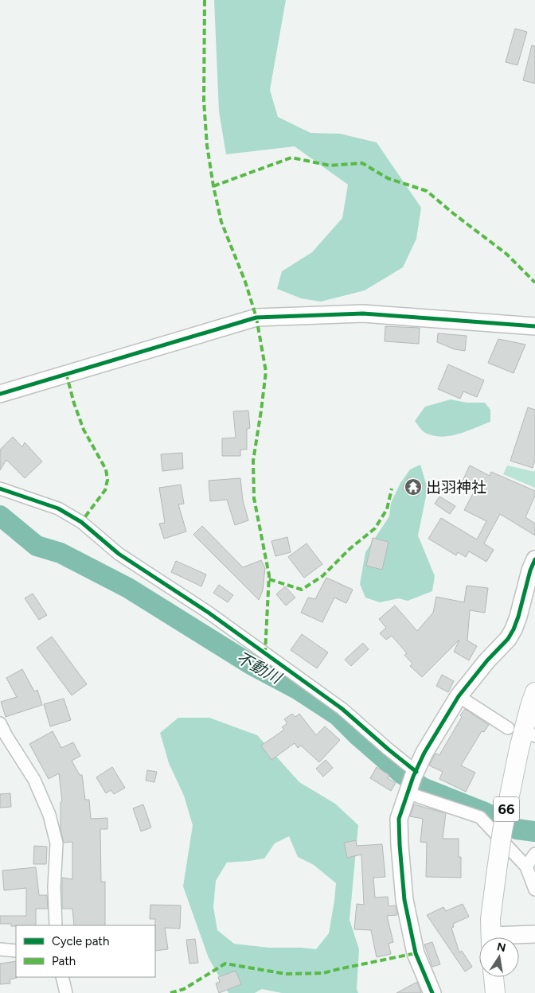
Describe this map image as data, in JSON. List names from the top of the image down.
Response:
{
  "streets": {
    "main road": ["66"]
  },
  "water": ["不動川"],
  "places": {
    "temple": ["出羽神社"]
  },
  "legend": ["Cycle path", "Path"],
  "north": "top"
}
